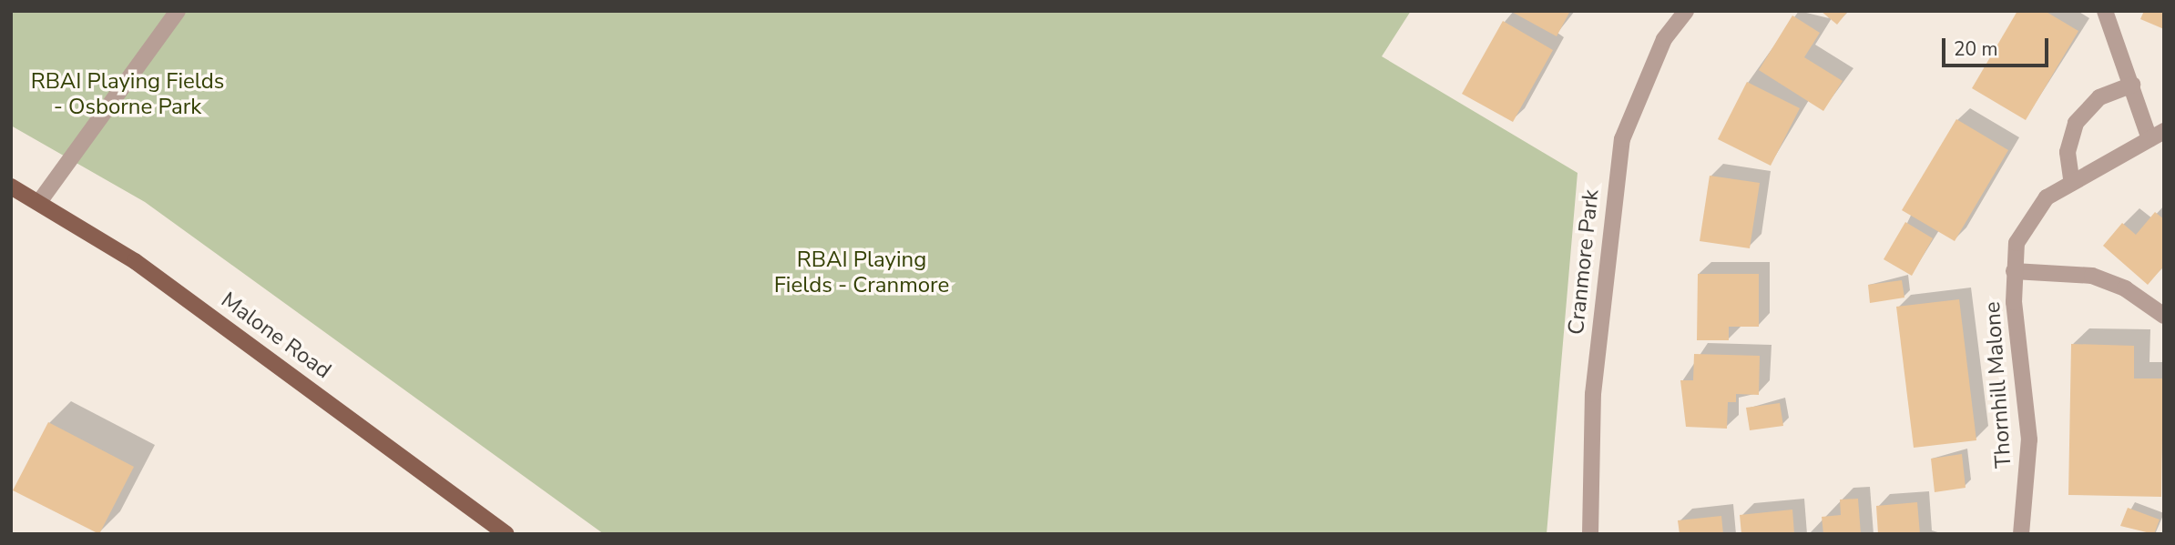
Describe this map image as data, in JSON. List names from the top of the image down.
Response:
{
  "streets": {
    "main road": ["Malone Road"],
    "street": ["Cranmore Park", "Thornhill Malone"]
  },
  "parks": ["RBAI Playing Fields - Osborne Park", "RBAI Playing Fields - Cranmore"],
  "scale_bar": "20 m"
}
